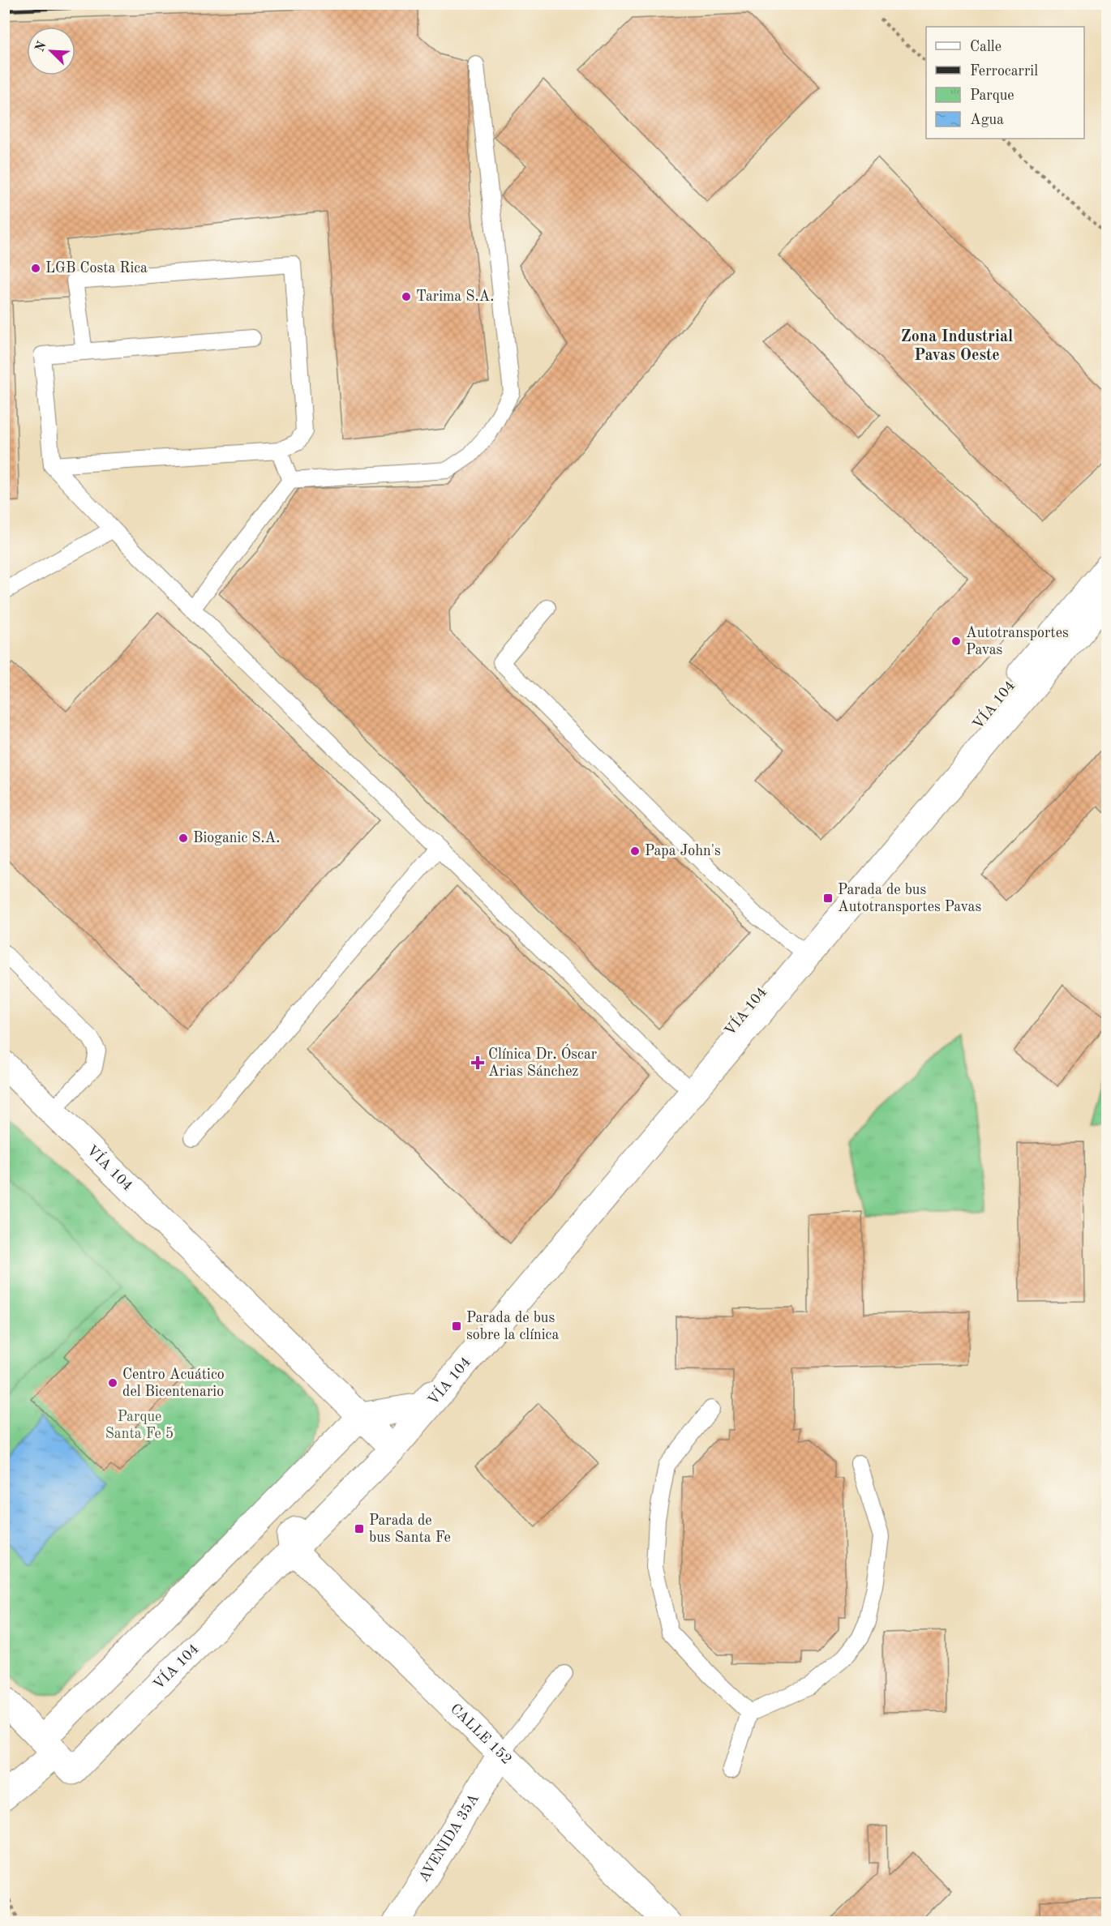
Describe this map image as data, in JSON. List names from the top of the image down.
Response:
{
  "streets": {
    "main road": ["VÍA 104", "CALLE 152", "AVENIDA 35A"]
  },
  "crossings": [
    ["VÍA 104", "CALLE 152"],
    ["CALLE 152", "AVENIDA 35A"]
  ],
  "districts": ["Zona Industrial Pavas Oeste"],
  "parks": ["Parque Santa Fe 5"],
  "places": {
    "other": [
      "LGB Costa Rica",
      "Tarima S.A.",
      "Autotransportes Pavas",
      "Bioganic S.A.",
      "Papa John's",
      "Centro Acuático del Bicentenario"
    ],
    "transit": ["Parada de bus Autotransportes Pavas", "Parada de bus sobre la clínica", "Parada de bus Santa Fe"],
    "health": ["Clínica Dr. Óscar Arias Sánchez"]
  },
  "legend": [
    "Calle",
    "Ferrocarril",
    "Parque",
    "Agua"
  ],
  "north": "top left"
}
